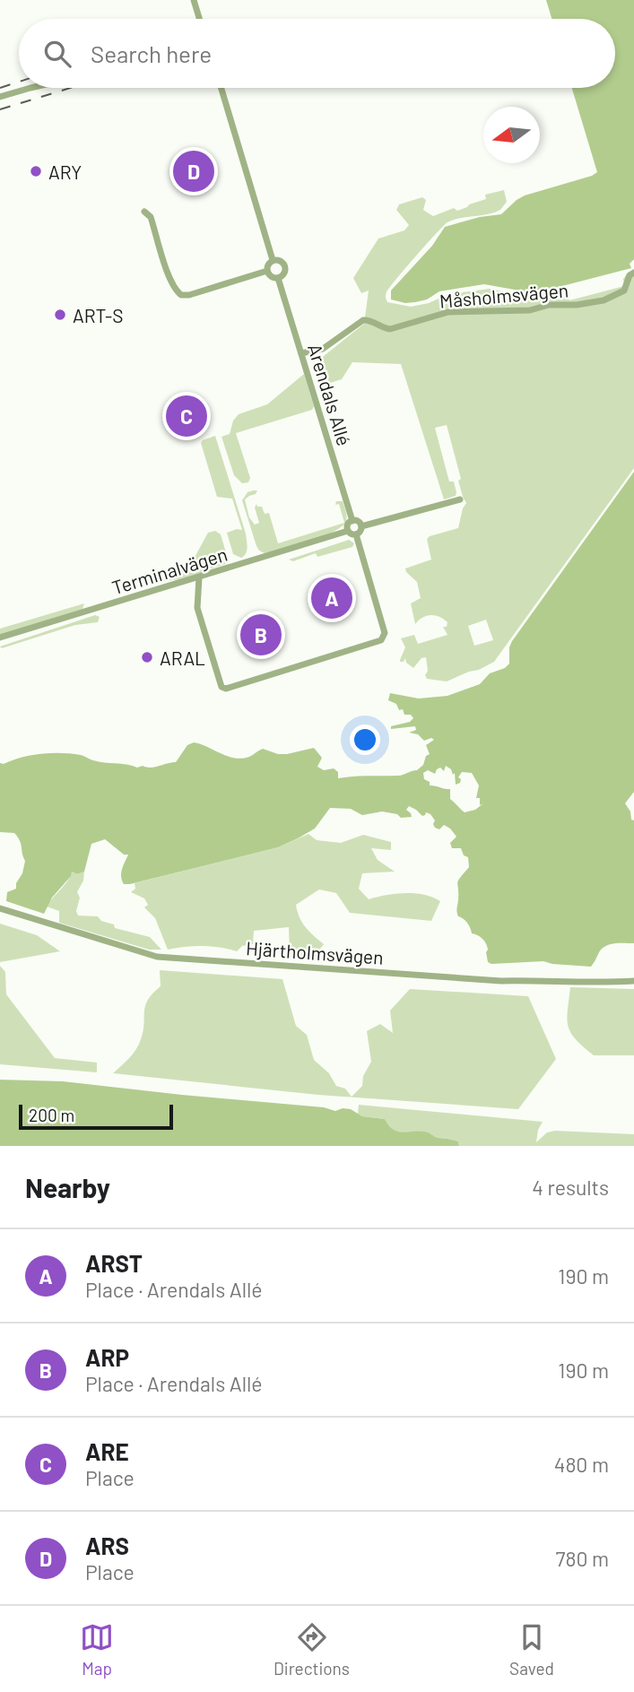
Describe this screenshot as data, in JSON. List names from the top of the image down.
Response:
{
  "streets": {
    "street": [
      "Måsholmsvägen",
      "Arendals Allé",
      "Terminalvägen",
      "Hjärtholmsvägen"
    ]
  },
  "crossings": [
    ["Måsholmsvägen", "Arendals Allé"],
    ["Arendals Allé", "Terminalvägen"]
  ],
  "places": ["ARY", "ART-S", "ARAL"],
  "scale_bar": "200 m",
  "north": "left",
  "page": {
    "search": "Search here",
    "pins": [
      "D",
      "C",
      "A",
      "B"
    ],
    "scale": "200 m",
    "heading": ["Nearby", "4 results"],
    "list": [
      {
        "mark": "A",
        "name": "ARST",
        "note": "Place · Arendals Allé",
        "value": "190 m"
      },
      {
        "mark": "B",
        "name": "ARP",
        "note": "Place · Arendals Allé",
        "value": "190 m"
      },
      {
        "mark": "C",
        "name": "ARE",
        "note": "Place",
        "value": "480 m"
      },
      {
        "mark": "D",
        "name": "ARS",
        "note": "Place",
        "value": "780 m"
      }
    ],
    "nav": ["Map", "Directions", "Saved"]
  }
}
